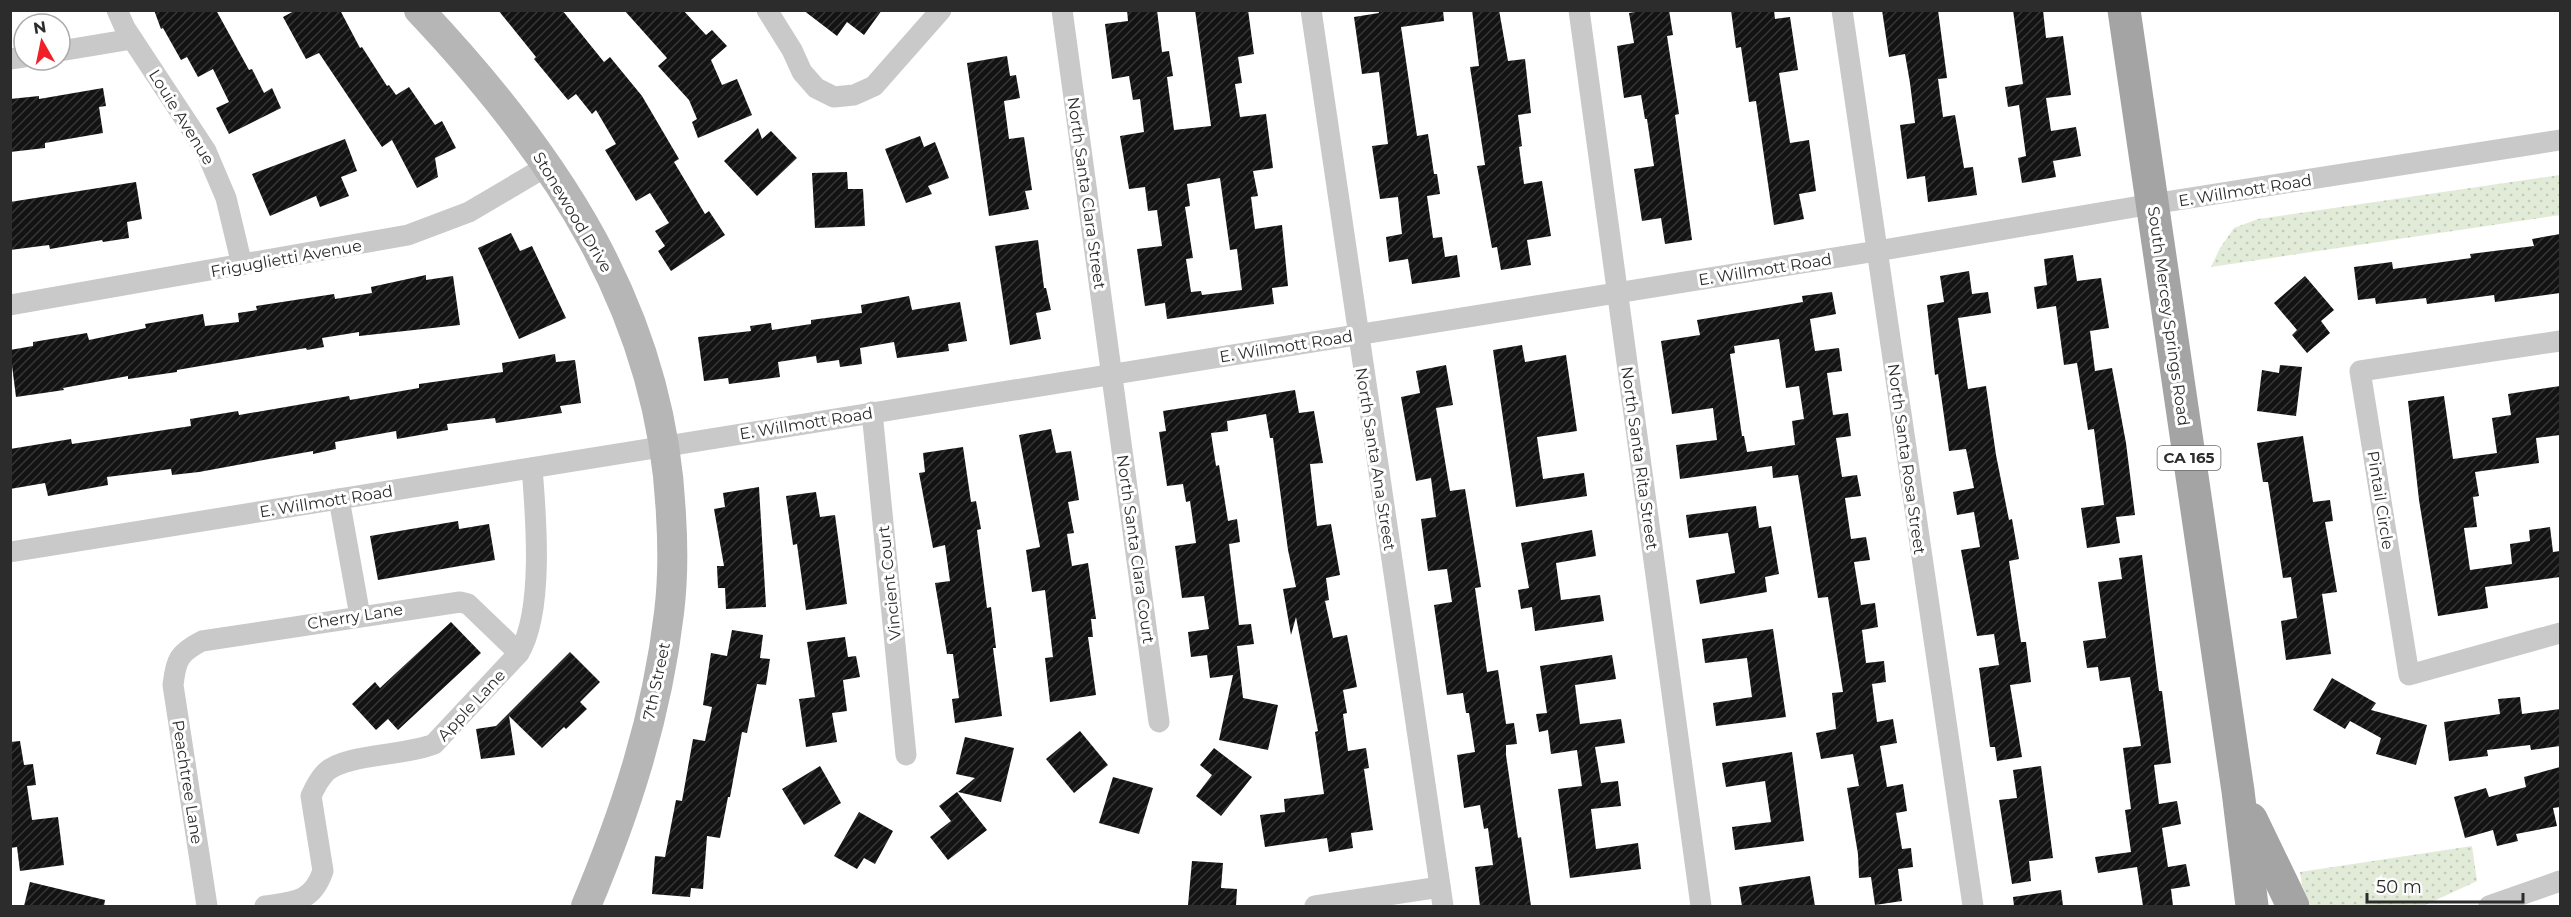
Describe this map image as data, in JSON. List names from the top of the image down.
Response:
{
  "streets": {
    "main road": ["South Mercey Springs Road", "CA 165"],
    "street": [
      "Louie Avenue",
      "E. Willmott Road",
      "North Santa Clara Street",
      "Stonewood Drive",
      "Friguglietti Avenue",
      "North Santa Rita Street",
      "North Santa Ana Street",
      "North Santa Rosa Street",
      "Pintail Circle",
      "North Santa Clara Court",
      "Vincient Court",
      "Cherry Lane",
      "7th Street",
      "Apple Lane",
      "Peachtree Lane"
    ]
  },
  "crossings": [
    ["Louie Avenue", "Friguglietti Avenue"],
    ["E. Willmott Road", "North Santa Clara Street"],
    ["E. Willmott Road", "Stonewood Drive"],
    ["E. Willmott Road", "South Mercey Springs Road"],
    ["E. Willmott Road", "North Santa Rita Street"],
    ["E. Willmott Road", "North Santa Ana Street"],
    ["E. Willmott Road", "North Santa Rosa Street"],
    ["E. Willmott Road", "North Santa Clara Court"],
    ["E. Willmott Road", "Vincient Court"],
    ["E. Willmott Road", "7th Street"],
    ["E. Willmott Road", "Apple Lane"],
    ["North Santa Clara Street", "North Santa Clara Court"],
    ["Stonewood Drive", "Friguglietti Avenue"],
    ["Stonewood Drive", "7th Street"],
    ["Cherry Lane", "Apple Lane"],
    ["Cherry Lane", "Peachtree Lane"]
  ],
  "scale_bar": "50 m",
  "north": "top"
}
